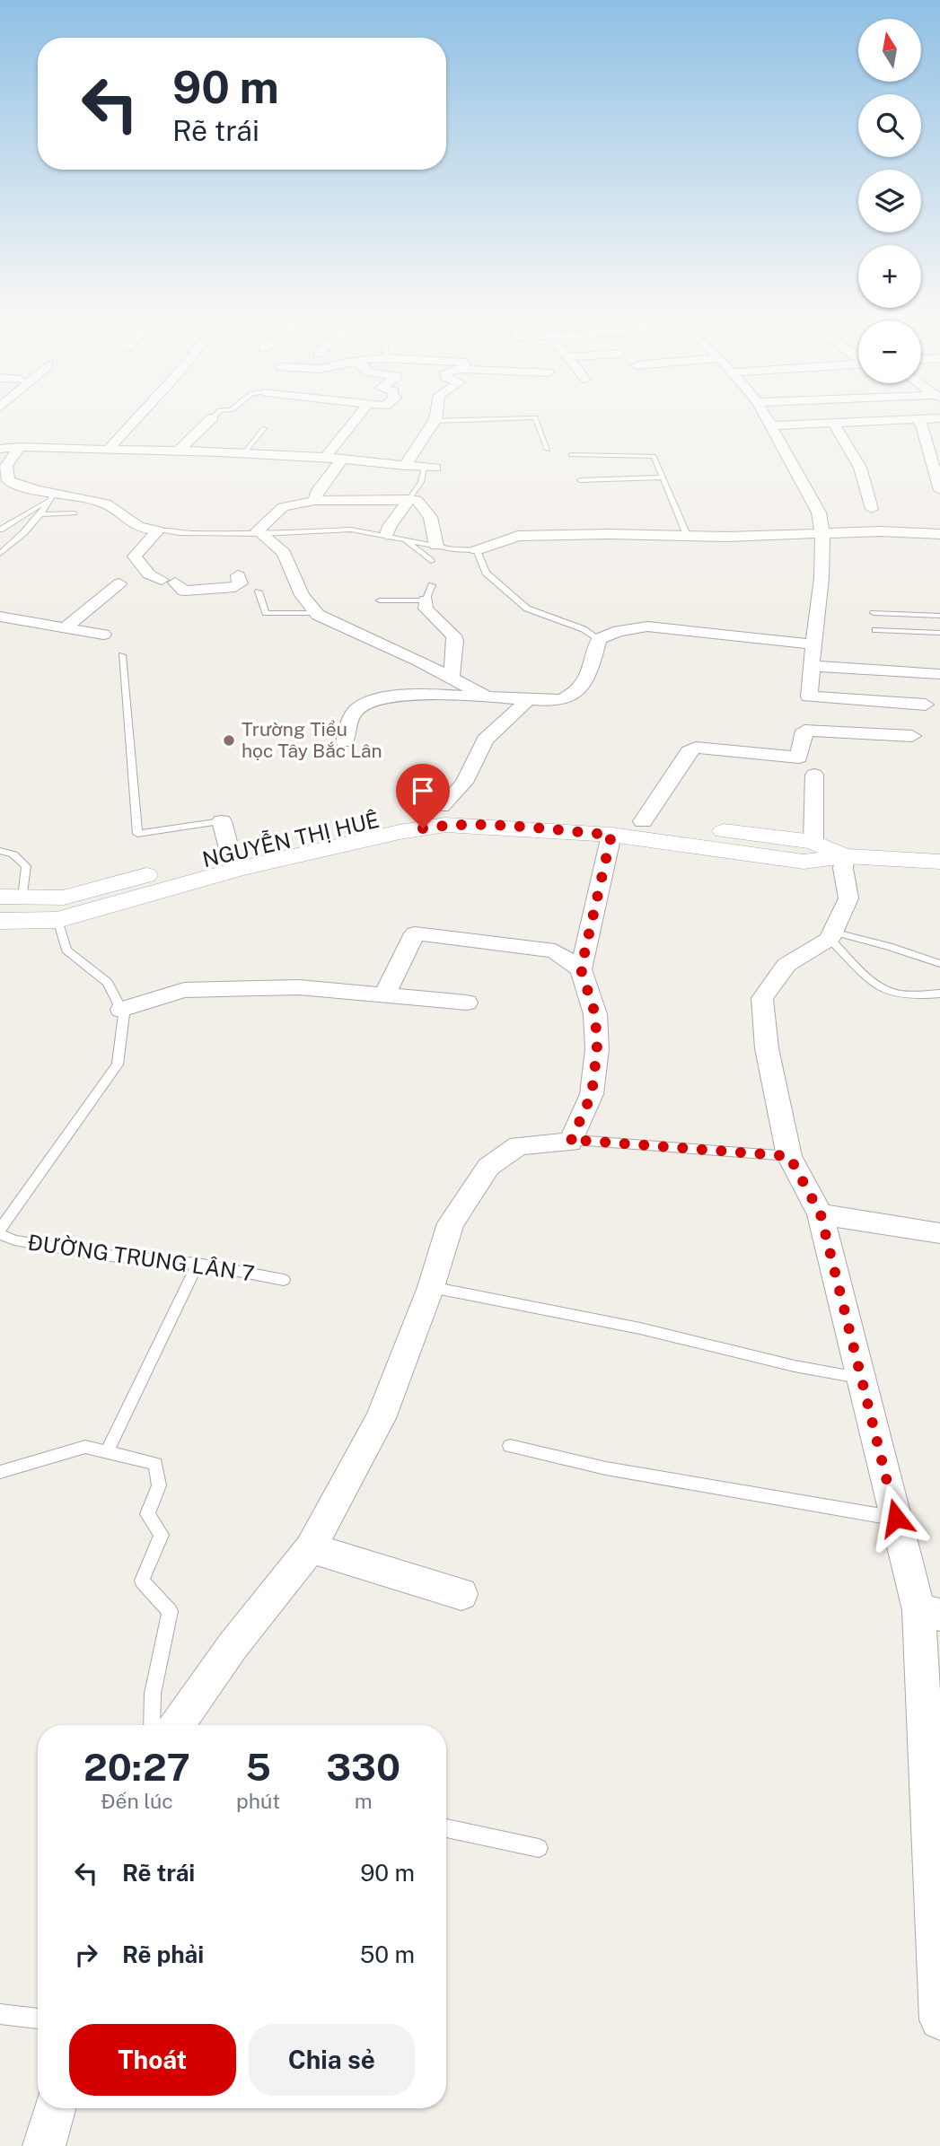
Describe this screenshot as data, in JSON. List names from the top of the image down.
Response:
{
  "streets": {
    "street": ["NGUYỄN THỊ HUÊ"],
    "lane": ["ĐƯỜNG TRUNG LÂN 7"]
  },
  "crossings": [
    ["NGUYỄN THỊ HUÊ", "ĐƯỜNG TRUNG LÂN 7"]
  ],
  "places": ["Trường Tiểu học Tây Bắc Lân"],
  "north": "top",
  "page": {
    "map_buttons": ["+", "−"],
    "turn": ["90 m", "Rẽ trái"],
    "eta": [
      "20:27",
      "Đến lúc",
      "5",
      "phút",
      "330",
      "m"
    ],
    "list": [
      {
        "name": "Rẽ trái",
        "value": "90 m"
      },
      {
        "name": "Rẽ phải",
        "value": "50 m"
      }
    ],
    "buttons": ["Thoát", "Chia sẻ"]
  }
}
